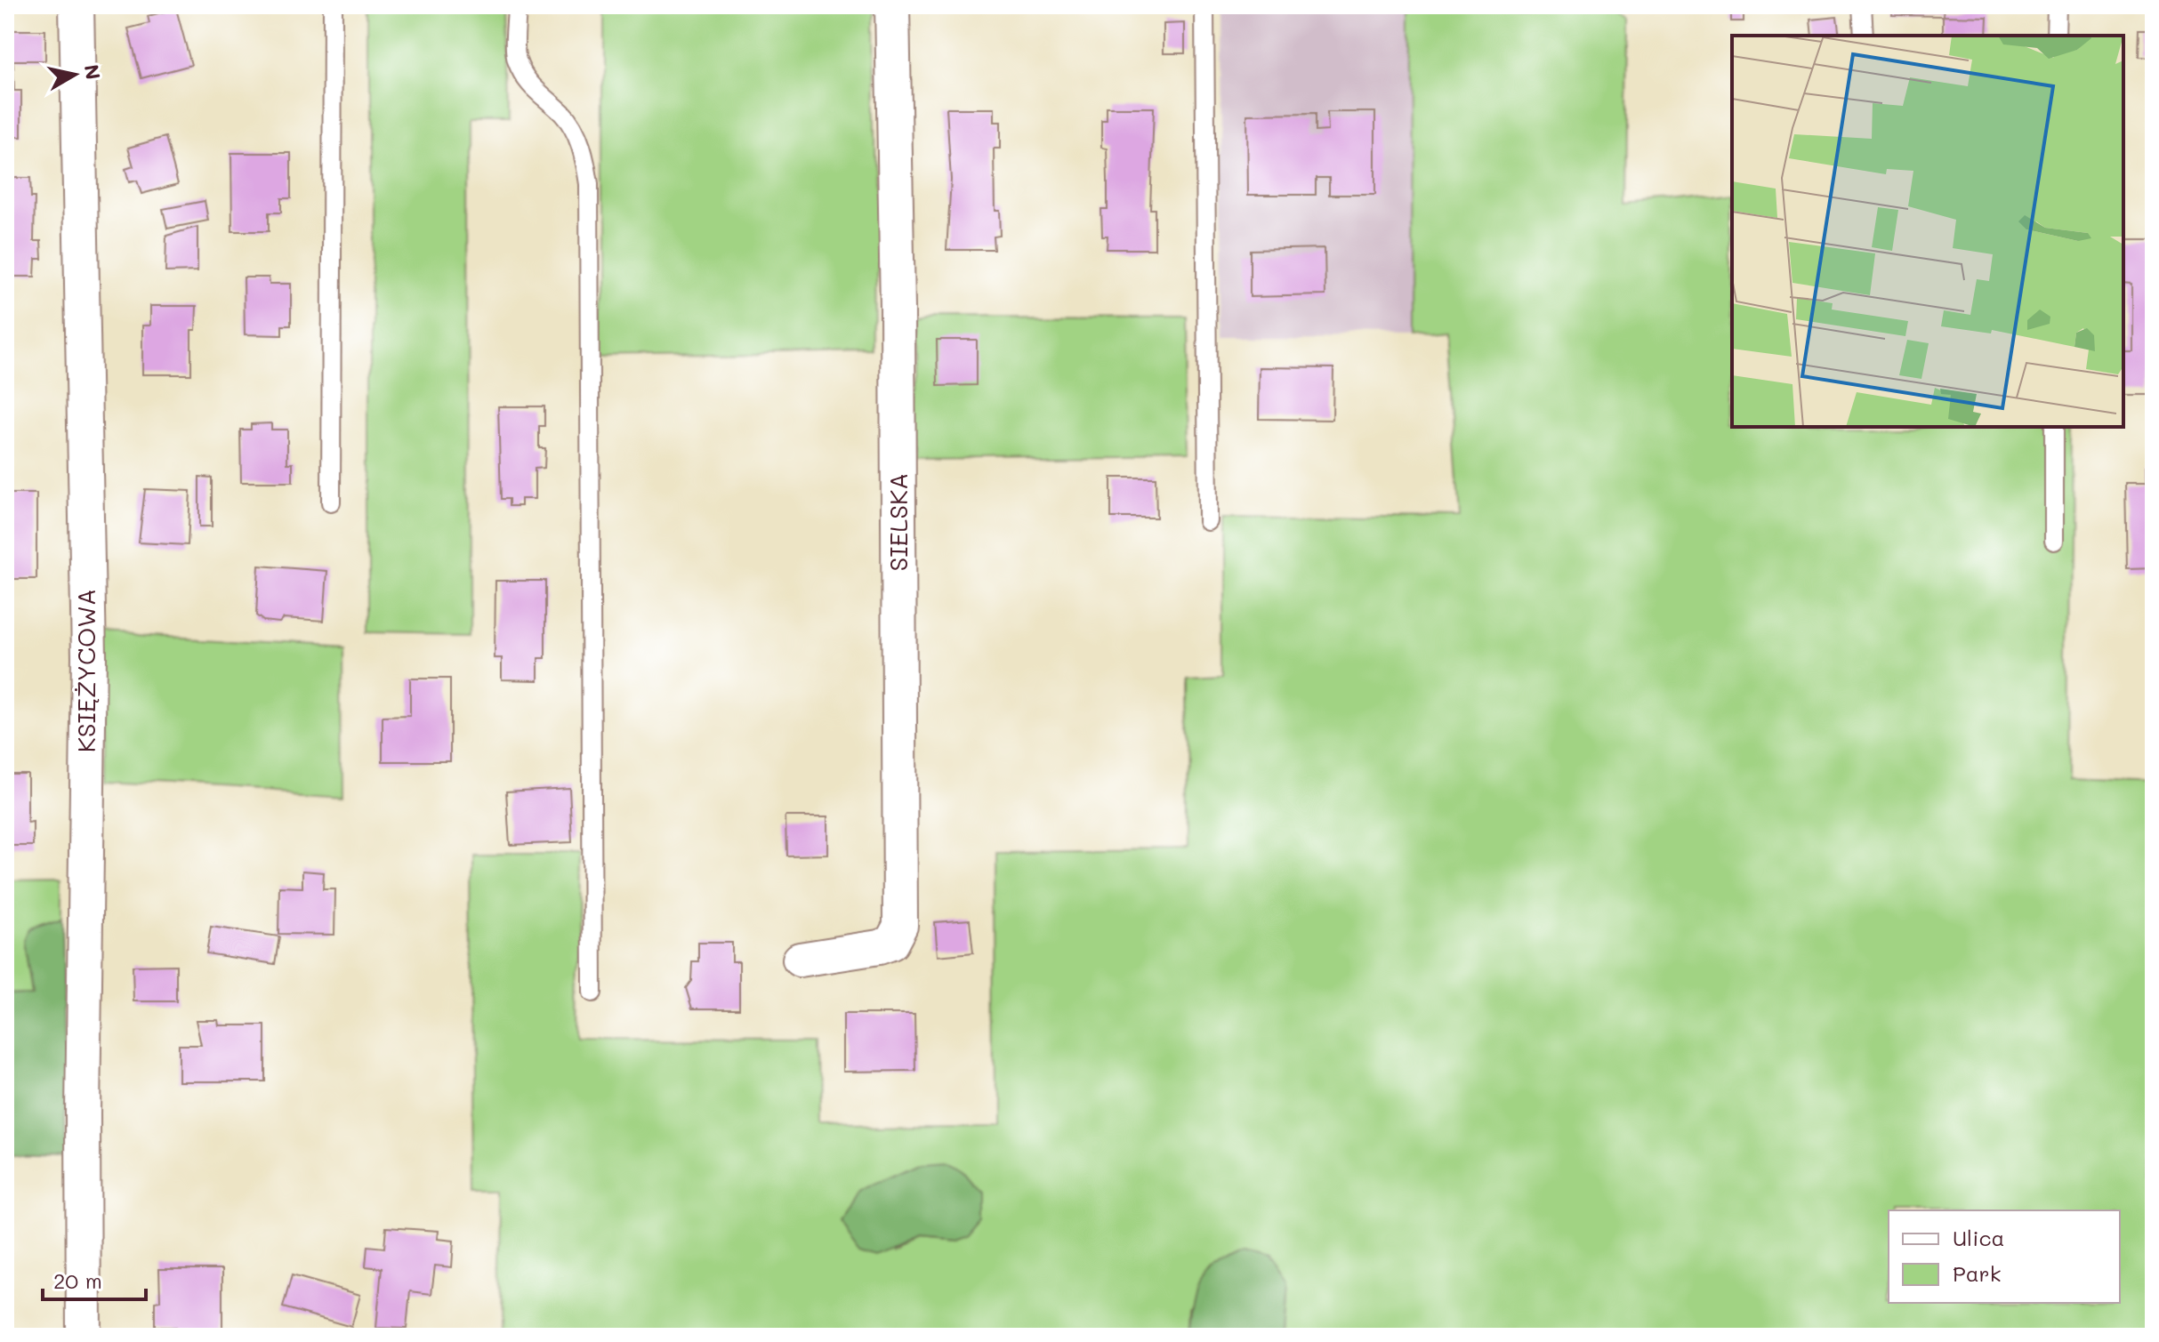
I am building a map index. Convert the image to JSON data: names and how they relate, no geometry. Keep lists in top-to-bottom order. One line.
{"streets":{"street":["SIELSKA","KSIĘŻYCOWA"]},"legend":["Ulica","Park"],"scale_bar":"20 m","north":"right"}
